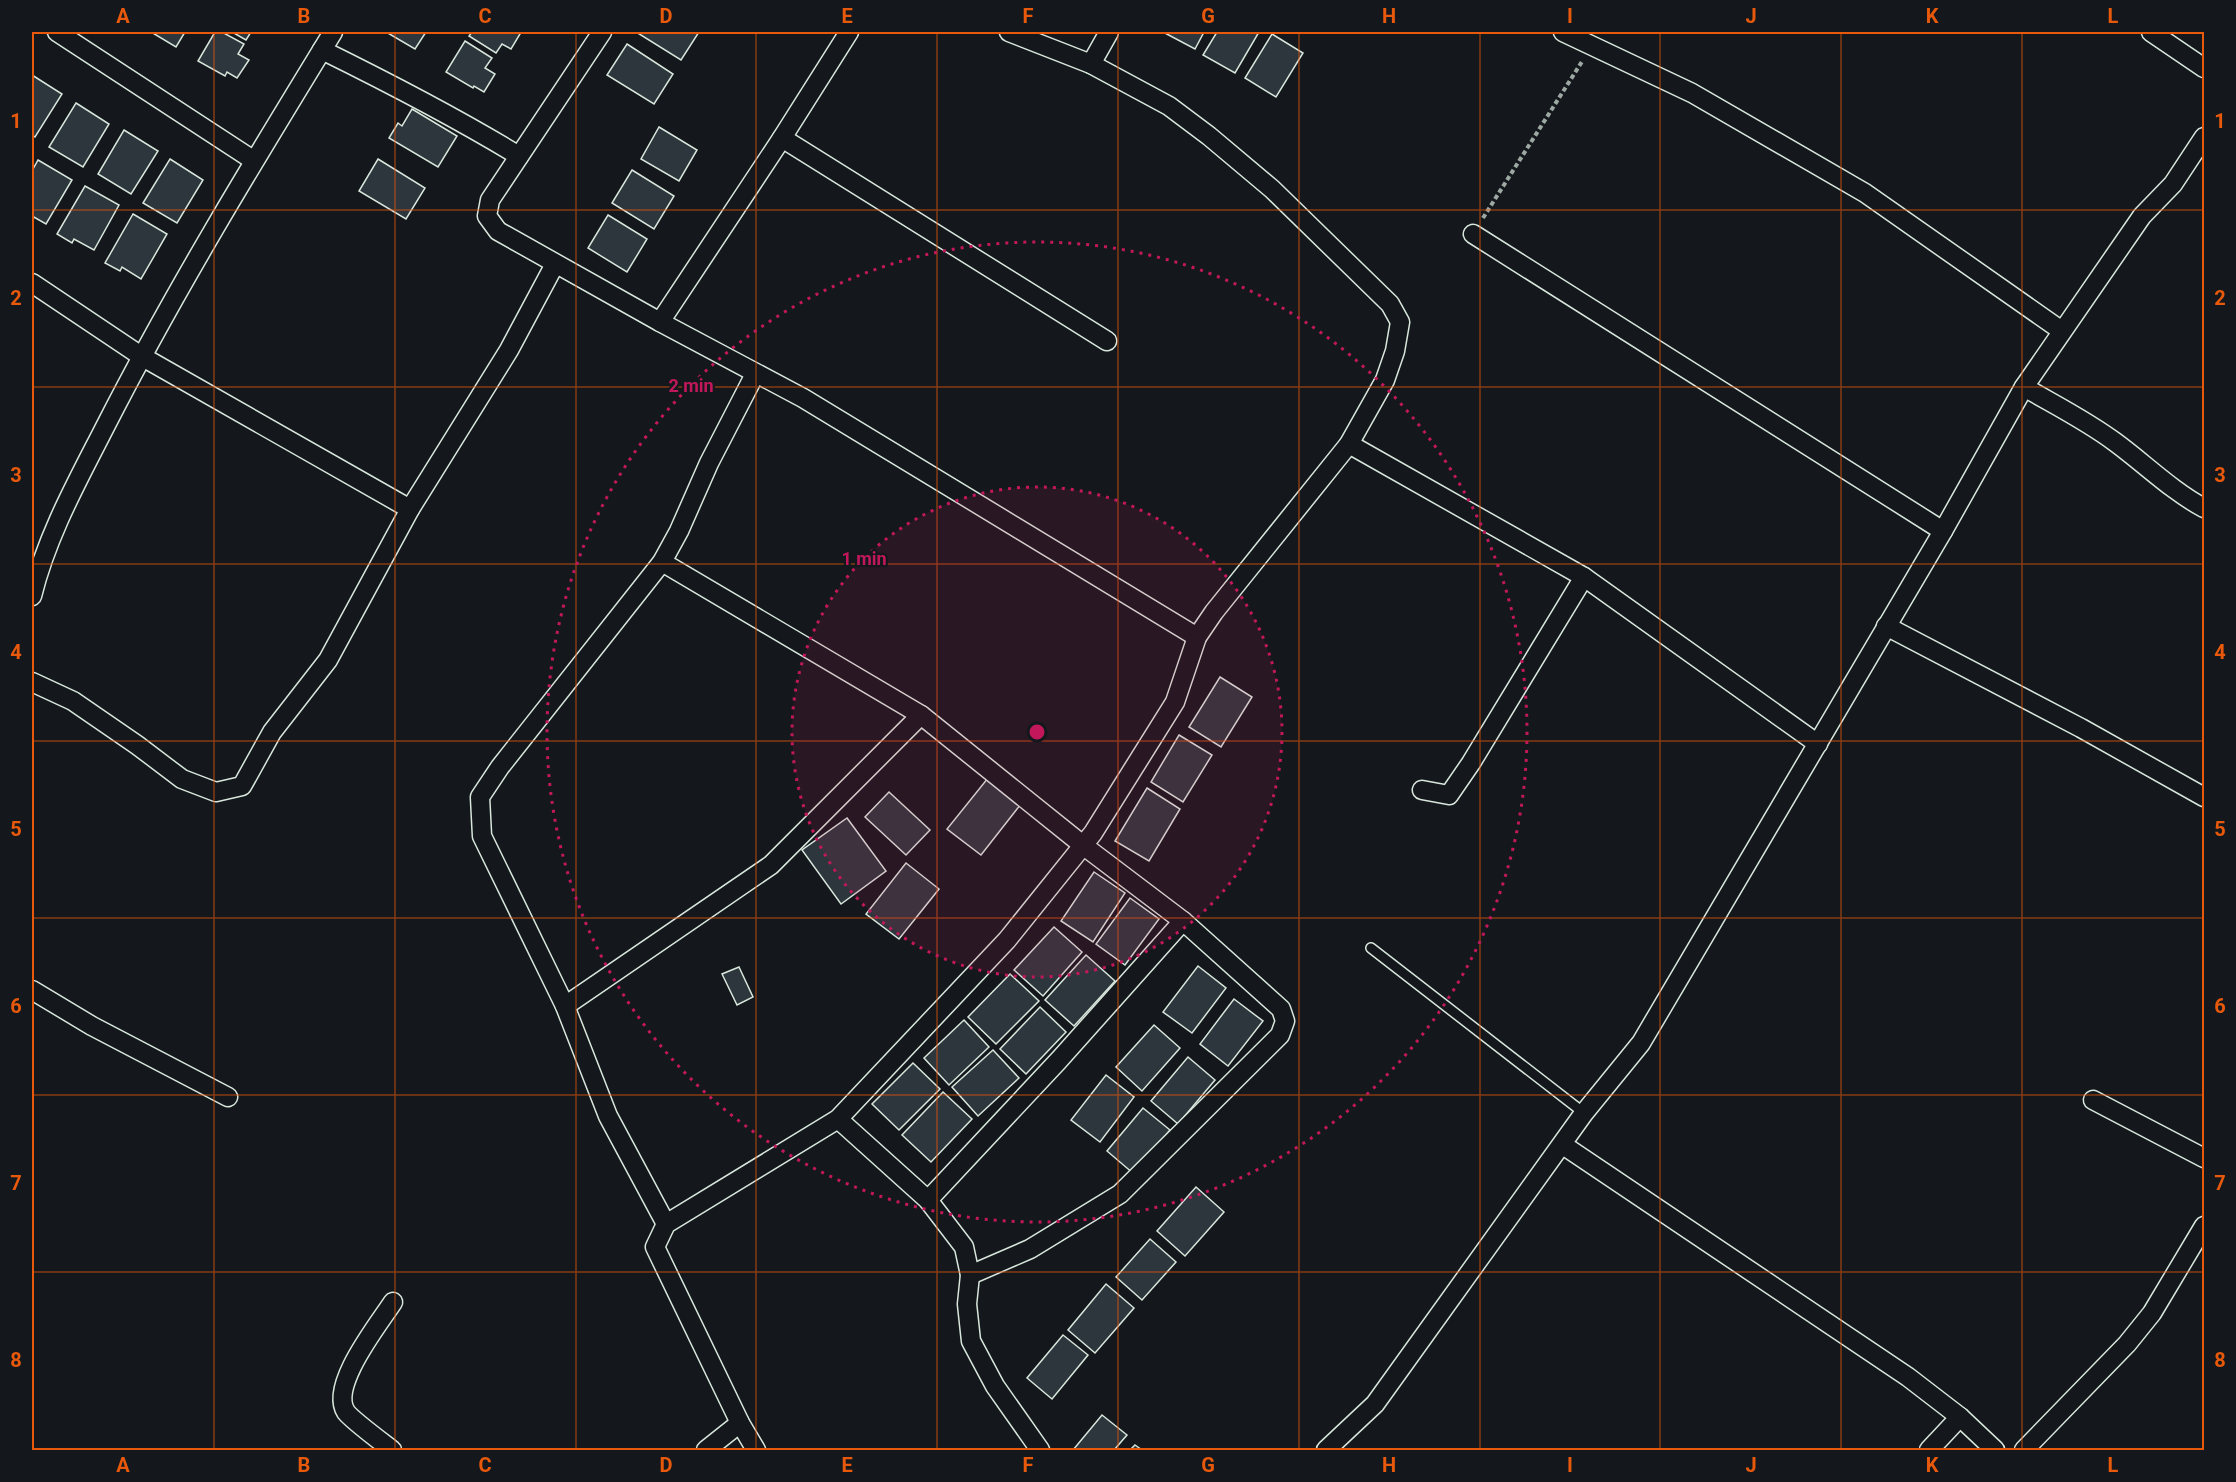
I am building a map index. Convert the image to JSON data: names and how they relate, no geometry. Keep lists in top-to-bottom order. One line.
{"grid":{"columns":["A","B","C","D","E","F","G","H","I","J","K","L"],"rows":["1","2","3","4","5","6","7","8"]},"rings":["2 min","1 min"]}
